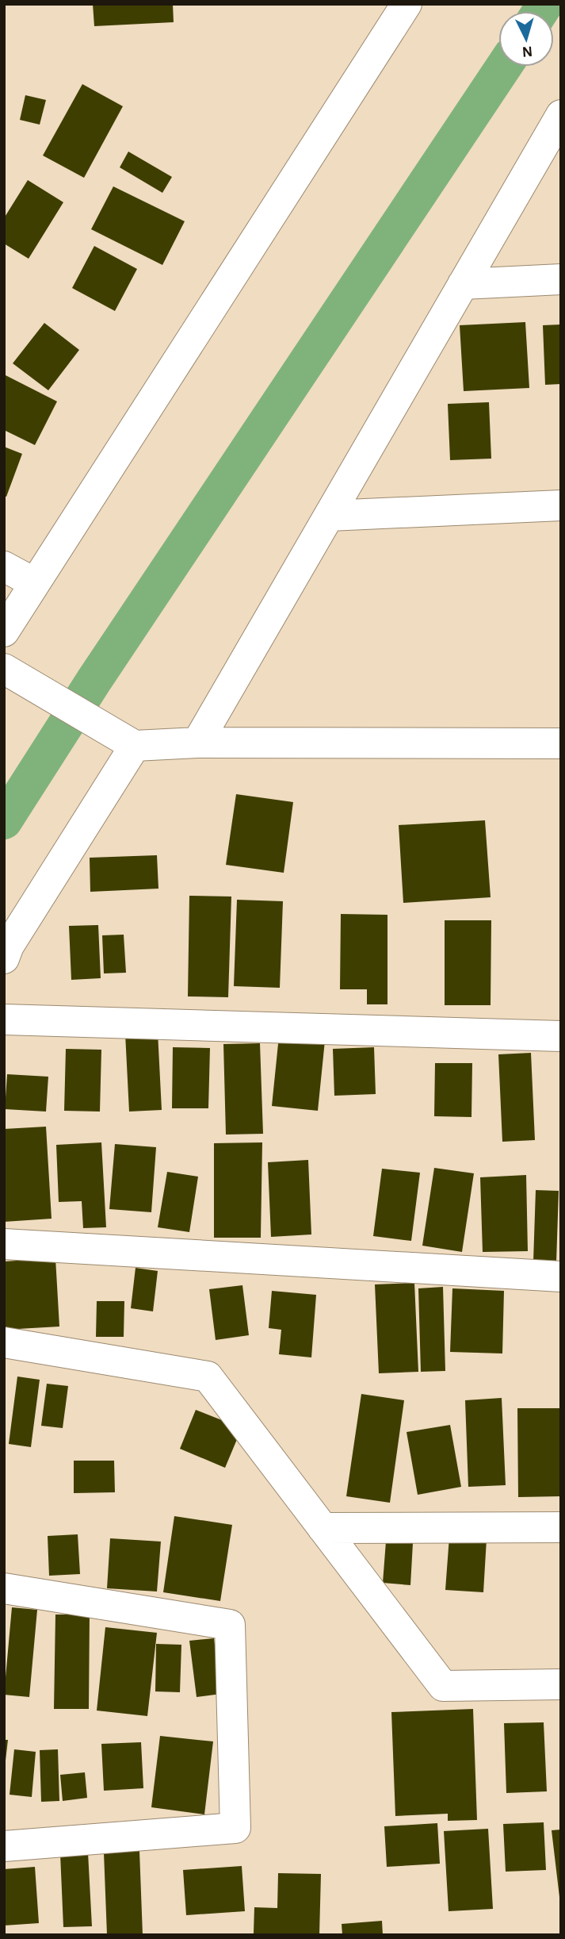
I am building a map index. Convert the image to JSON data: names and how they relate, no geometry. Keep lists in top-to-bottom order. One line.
{"north":"bottom"}
